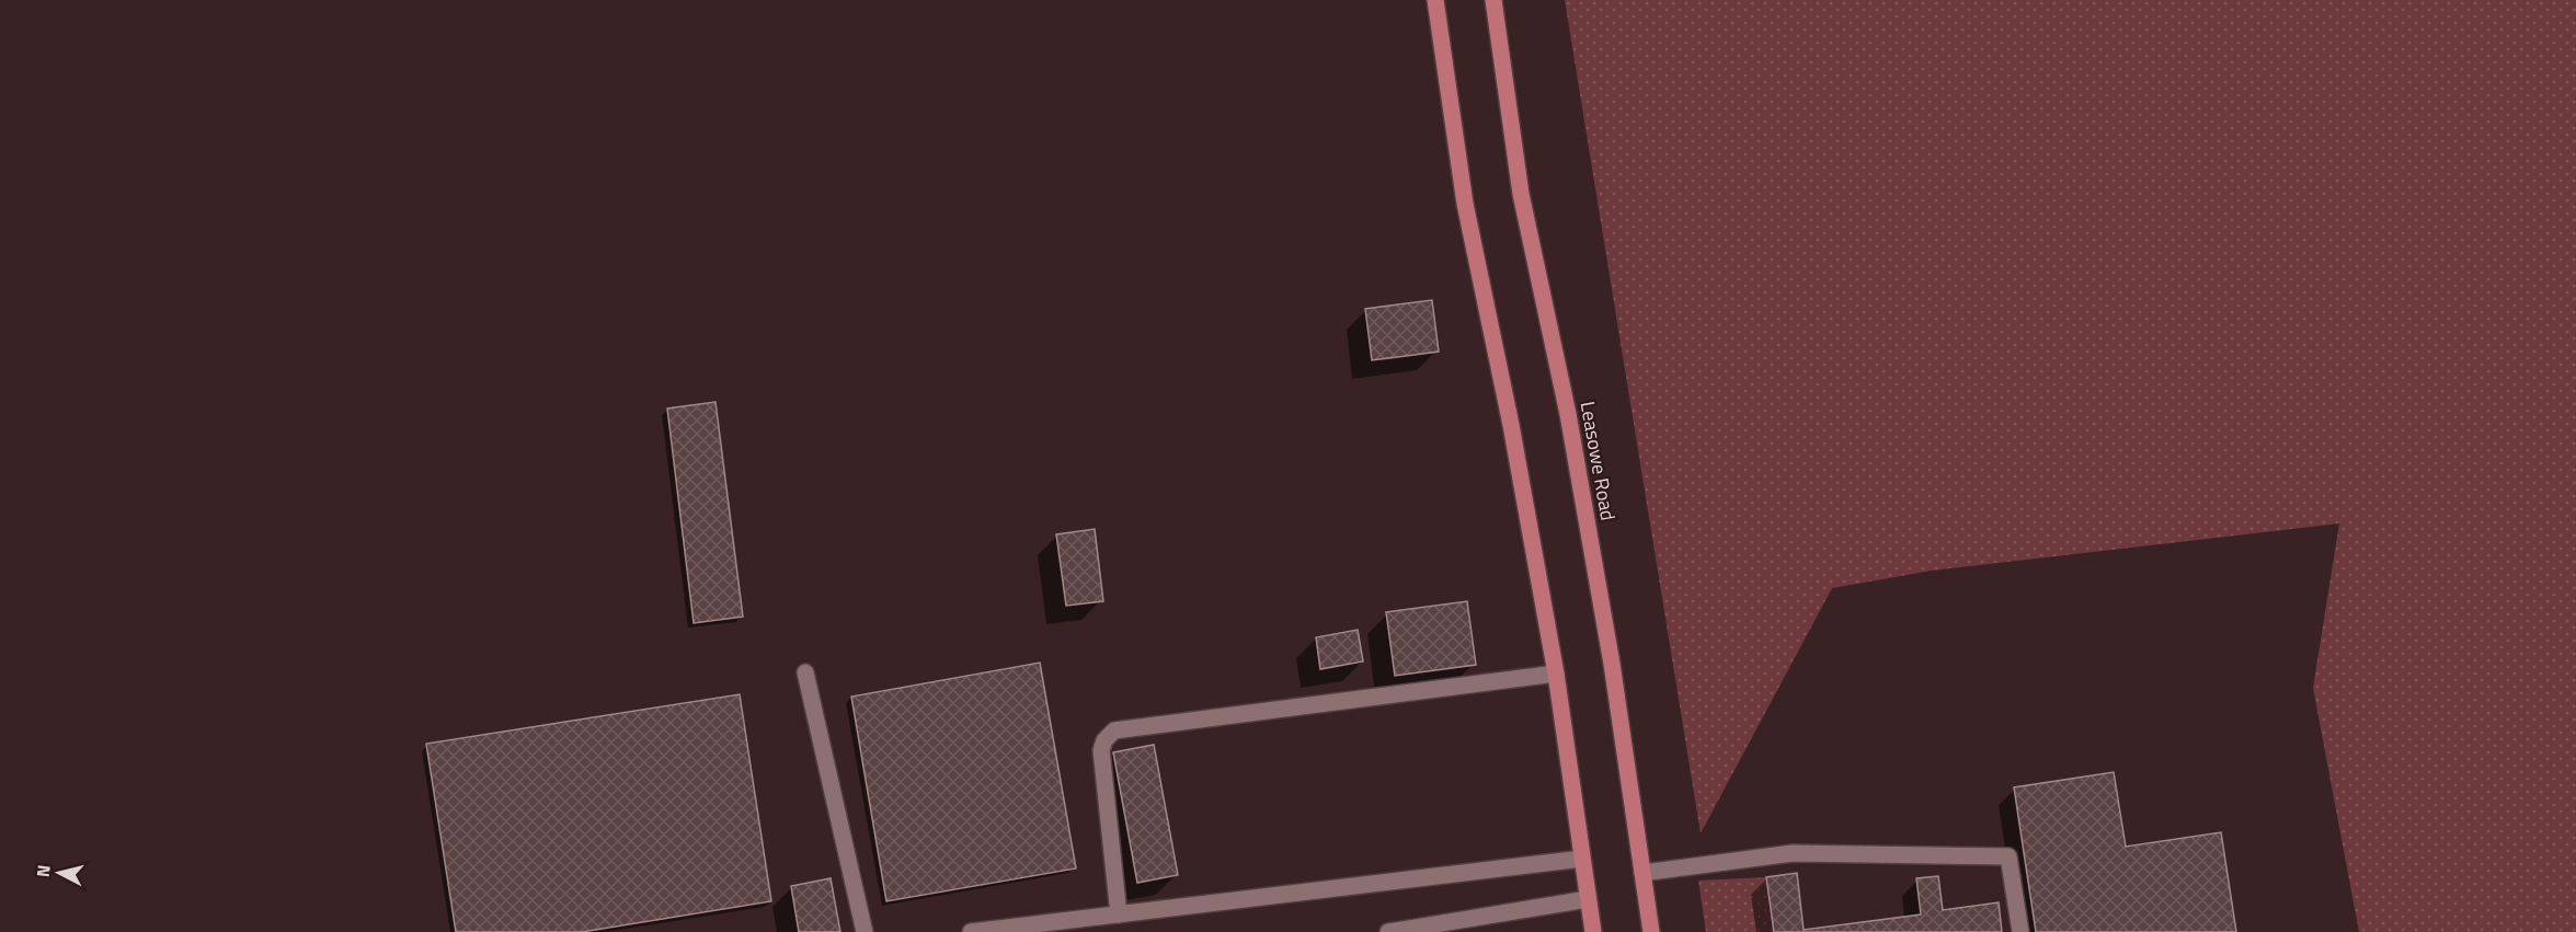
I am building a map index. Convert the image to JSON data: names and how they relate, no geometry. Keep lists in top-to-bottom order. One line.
{"streets":{"main road":["Leasowe Road"]},"north":"left"}
